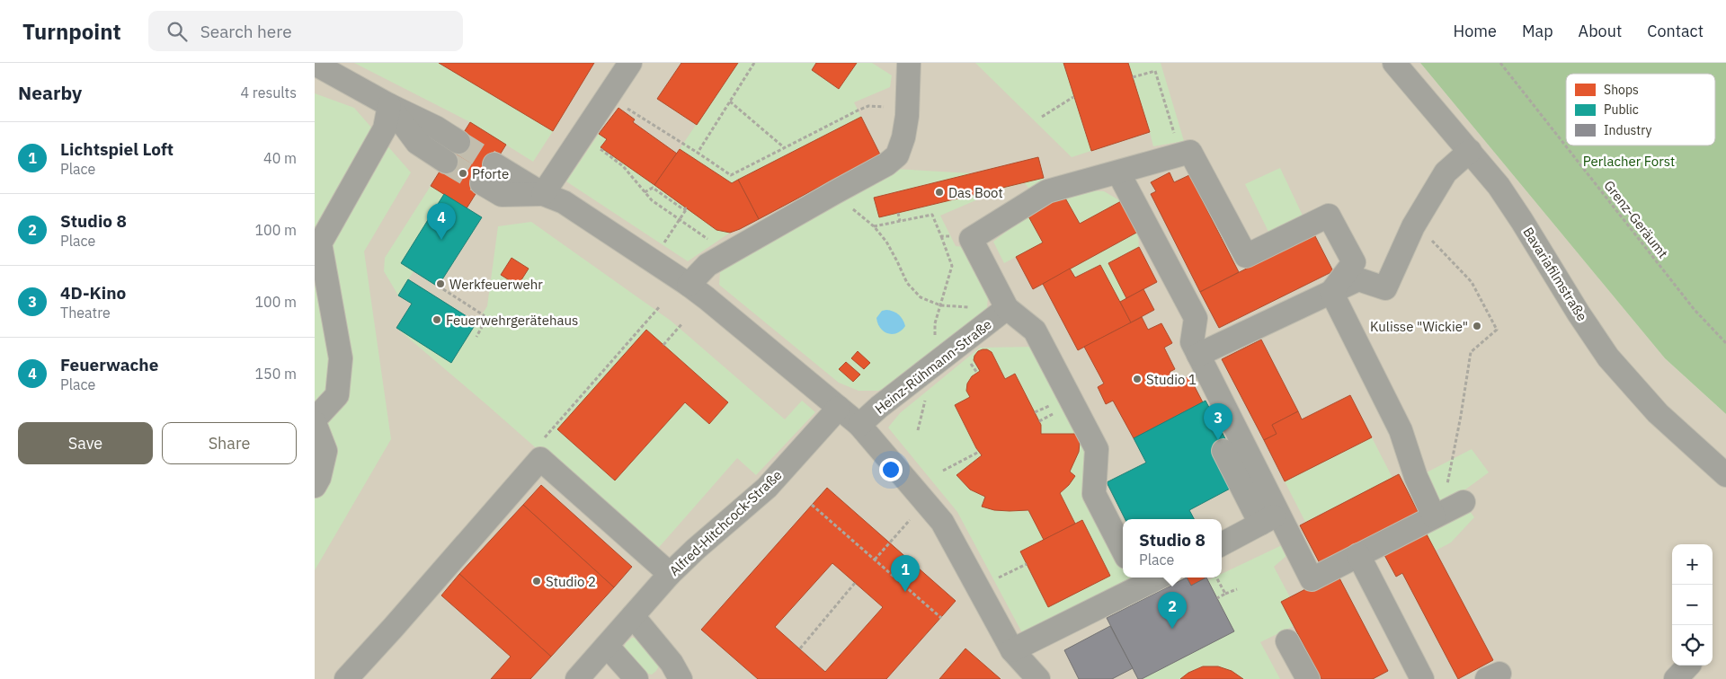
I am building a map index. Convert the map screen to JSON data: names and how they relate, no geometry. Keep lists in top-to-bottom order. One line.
{"streets":{"street":["Bavariafilmstraße","Heinz-Rühmann-Straße","Alfred-Hitchcock-Straße"],"path":["Grenz-Geräumt"]},"parks":["Perlacher Forst"],"places":["Pforte","Das Boot","Werkfeuerwehr","Feuerwehrgerätehaus","Kulisse \"Wickie\"","Studio 1","Studio 2"],"legend":["Shops","Public","Industry"],"page":{"header":"Turnpoint","search":"Search here","nav":["Home","Map","About","Contact"],"heading":["Nearby","4 results"],"list":[{"mark":"1","name":"Lichtspiel Loft","note":"Place","value":"40 m"},{"mark":"2","name":"Studio 8","note":"Place","value":"100 m"},{"mark":"3","name":"4D-Kino","note":"Theatre","value":"100 m"},{"mark":"4","name":"Feuerwache","note":"Place","value":"150 m"}],"pins":["4","3","1","2"],"buttons":["Save","Share"],"popup":["Studio 8","Place"],"map_buttons":["+","−"]}}
